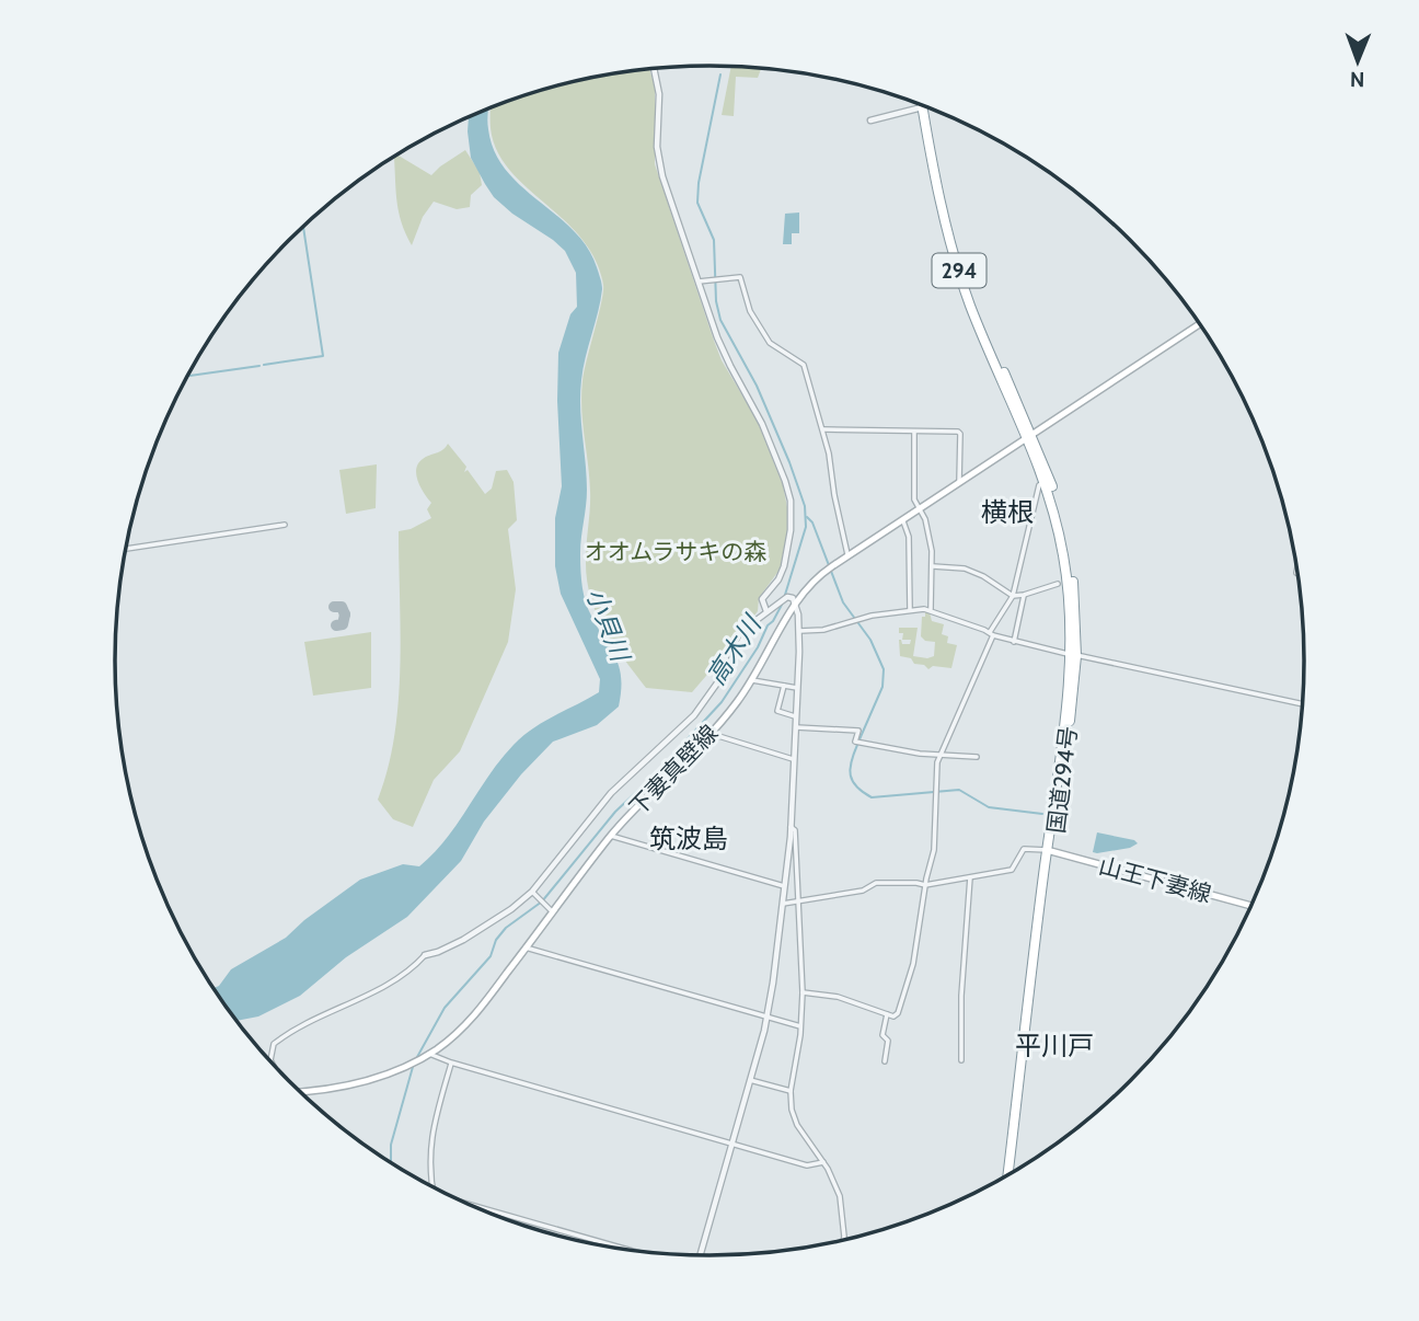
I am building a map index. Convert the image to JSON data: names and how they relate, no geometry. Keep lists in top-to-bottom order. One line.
{"streets":{"highway":["294","国道294号"],"main road":["下妻真壁線","山王下妻線"]},"crossings":[["294","下妻真壁線"],["294","国道294号"],["下妻真壁線","国道294号"],["国道294号","山王下妻線"]],"districts":["横根","筑波島","平川戸"],"water":["小貝川","高木川"],"parks":["オオムラサキの森"],"north":"bottom"}
